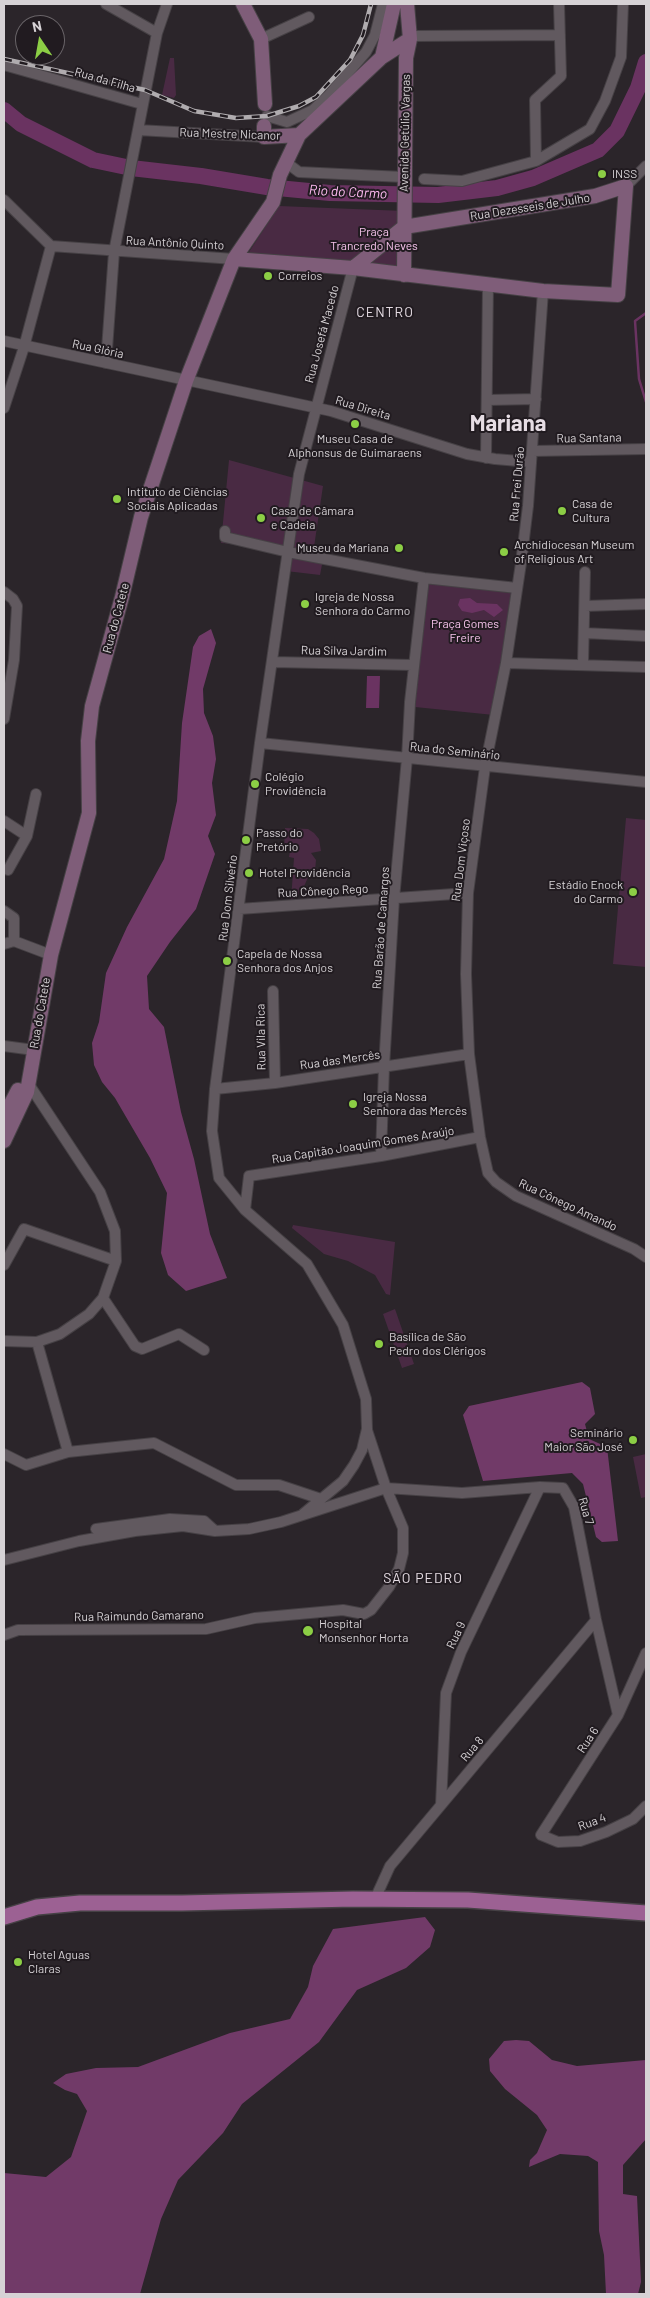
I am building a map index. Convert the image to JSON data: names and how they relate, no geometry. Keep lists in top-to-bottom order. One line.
{"streets":{"street":["Rua da Filha","Avenida Getúlio Vargas","Rua Mestre Nicanor","Rua Dezesseis de Julho","Rua Antônio Quinto","Rua Josefá Macedo","Rua Glória","Rua Direita","Rua Santana","Rua Frei Durão","Rua do Catete","Rua Silva Jardim","Rua do Seminário","Rua Dom Viçoso","Rua Cônego Rego","Rua Dom Silvério","Rua Barão de Camargos","Rua Vila Rica","Rua das Mercês","Rua Capitão Joaquim Gomes Araújo","Rua Cônego Amando","Rua 7","Rua Raimundo Gamarano","Rua 9","Rua 6","Rua 8","Rua 4"]},"crossings":[["Avenida Getúlio Vargas","Rua Mestre Nicanor"],["Avenida Getúlio Vargas","Rua Dezesseis de Julho"],["Rua Mestre Nicanor","Rua do Catete"],["Rua Antônio Quinto","Rua do Catete"],["Rua Josefá Macedo","Rua Direita"],["Rua Josefá Macedo","Rua Dom Silvério"],["Rua Glória","Rua Direita"],["Rua Glória","Rua do Catete"],["Rua Direita","Rua Santana"],["Rua Direita","Rua Frei Durão"],["Rua Direita","Rua do Catete"],["Rua Santana","Rua Frei Durão"],["Rua Frei Durão","Rua Dom Viçoso"],["Rua Silva Jardim","Rua Dom Silvério"],["Rua Silva Jardim","Rua Barão de Camargos"],["Rua do Seminário","Rua Dom Viçoso"],["Rua do Seminário","Rua Dom Silvério"],["Rua do Seminário","Rua Barão de Camargos"],["Rua Dom Viçoso","Rua Cônego Rego"],["Rua Dom Viçoso","Rua das Mercês"],["Rua Dom Viçoso","Rua Capitão Joaquim Gomes Araújo"],["Rua Dom Viçoso","Rua Cônego Amando"],["Rua Cônego Rego","Rua Dom Silvério"],["Rua Cônego Rego","Rua Barão de Camargos"],["Rua Dom Silvério","Rua das Mercês"],["Rua Dom Silvério","Rua Capitão Joaquim Gomes Araújo"],["Rua Barão de Camargos","Rua das Mercês"],["Rua Barão de Camargos","Rua Capitão Joaquim Gomes Araújo"],["Rua Vila Rica","Rua das Mercês"],["Rua Capitão Joaquim Gomes Araújo","Rua Cônego Amando"],["Rua 7","Rua Raimundo Gamarano"],["Rua 7","Rua 9"],["Rua 7","Rua 6"],["Rua 7","Rua 8"],["Rua 9","Rua 8"],["Rua 6","Rua 4"]],"districts":["CENTRO","Mariana","SÃO PEDRO"],"water":["Rio do Carmo"],"parks":["Praça Trancredo Neves","Praça Gomes Freire"],"places":["INSS","Correios","Museu Casa de Alphonsus de Guimaraens","Intituto de Ciências Sociais Aplicadas","Casa de Cultura","Casa de Câmara e Cadeia","Museu da Mariana","Archidiocesan Museum of Religious Art","Igreja de Nossa Senhora do Carmo","Colégio Providência","Passo do Pretório","Hotel Providência","Estádio Enock do Carmo","Capela de Nossa Senhora dos Anjos","Igreja Nossa Senhora das Mercês","Basílica de São Pedro dos Clérigos","Seminário Maior São José","Hospital Monsenhor Horta","Hotel Aguas Claras"],"north":"top"}
